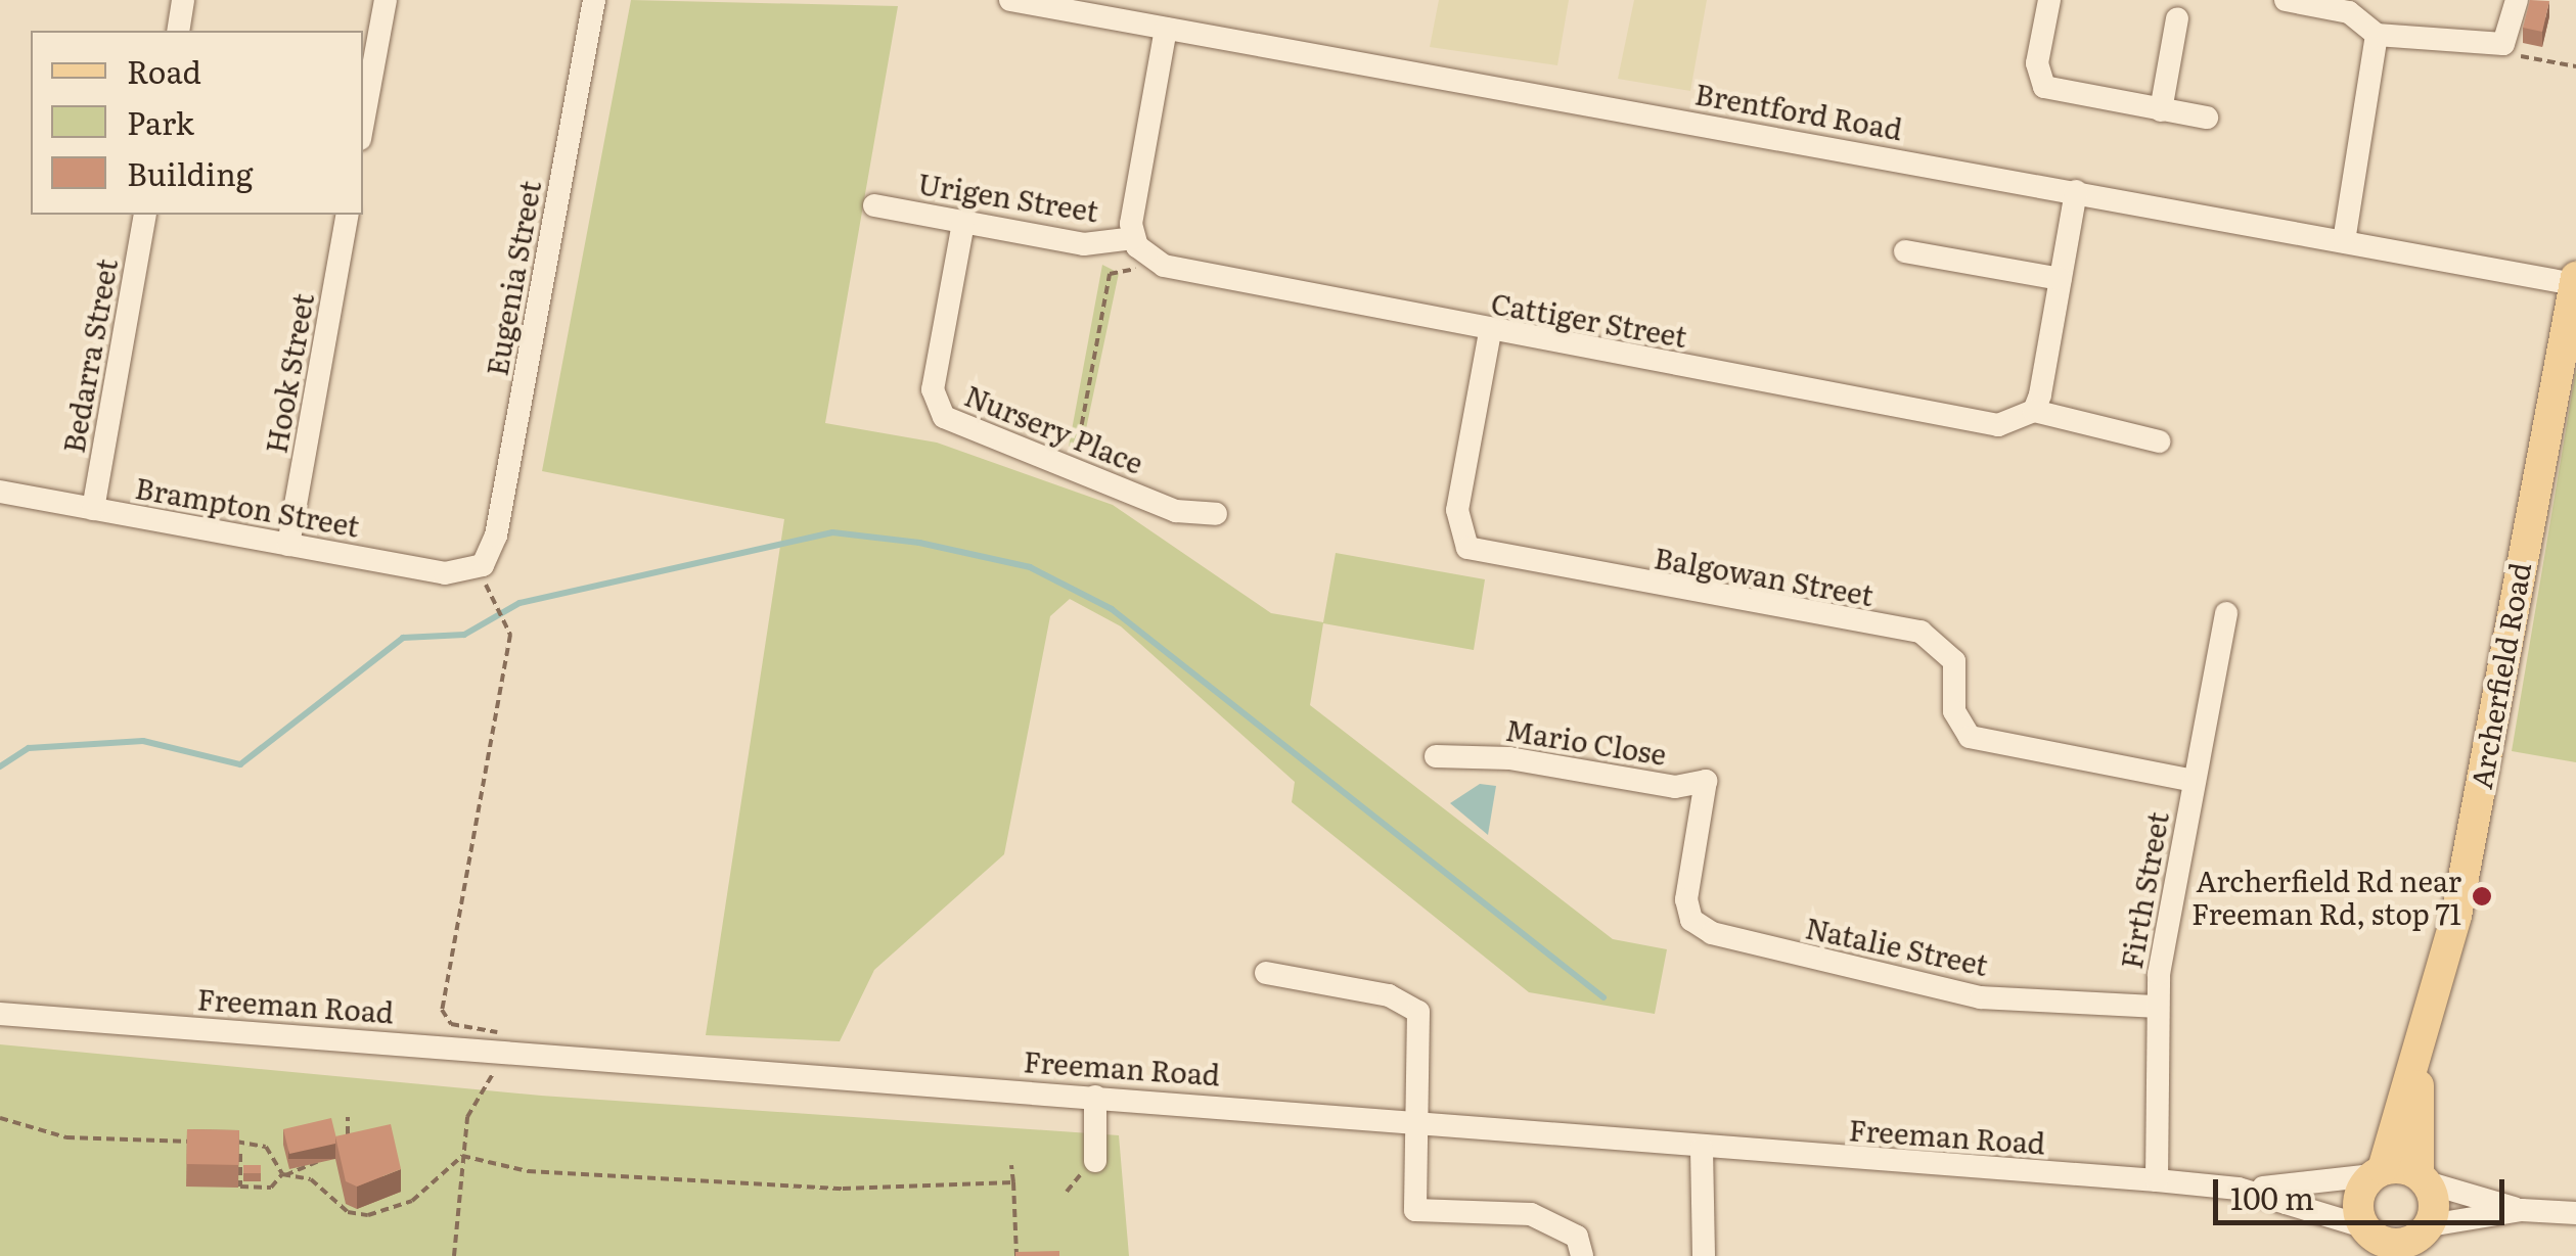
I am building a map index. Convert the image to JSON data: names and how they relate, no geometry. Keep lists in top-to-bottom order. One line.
{"streets":{"main road":["Archerfield Road"],"street":["Brentford Road","Urigen Street","Eugenia Street","Cattiger Street","Bedarra Street","Hook Street","Nursery Place","Brampton Street","Balgowan Street","Mario Close","Firth Street","Natalie Street","Freeman Road"]},"crossings":[["Brentford Road","Archerfield Road"],["Urigen Street","Cattiger Street"],["Urigen Street","Nursery Place"],["Eugenia Street","Brampton Street"],["Cattiger Street","Balgowan Street"],["Bedarra Street","Brampton Street"],["Hook Street","Brampton Street"],["Balgowan Street","Firth Street"],["Archerfield Road","Freeman Road"],["Mario Close","Natalie Street"],["Firth Street","Natalie Street"],["Firth Street","Freeman Road"]],"places":["Archerfield Rd near Freeman Rd, stop 71"],"legend":["Road","Park","Building"],"scale_bar":"100 m"}
